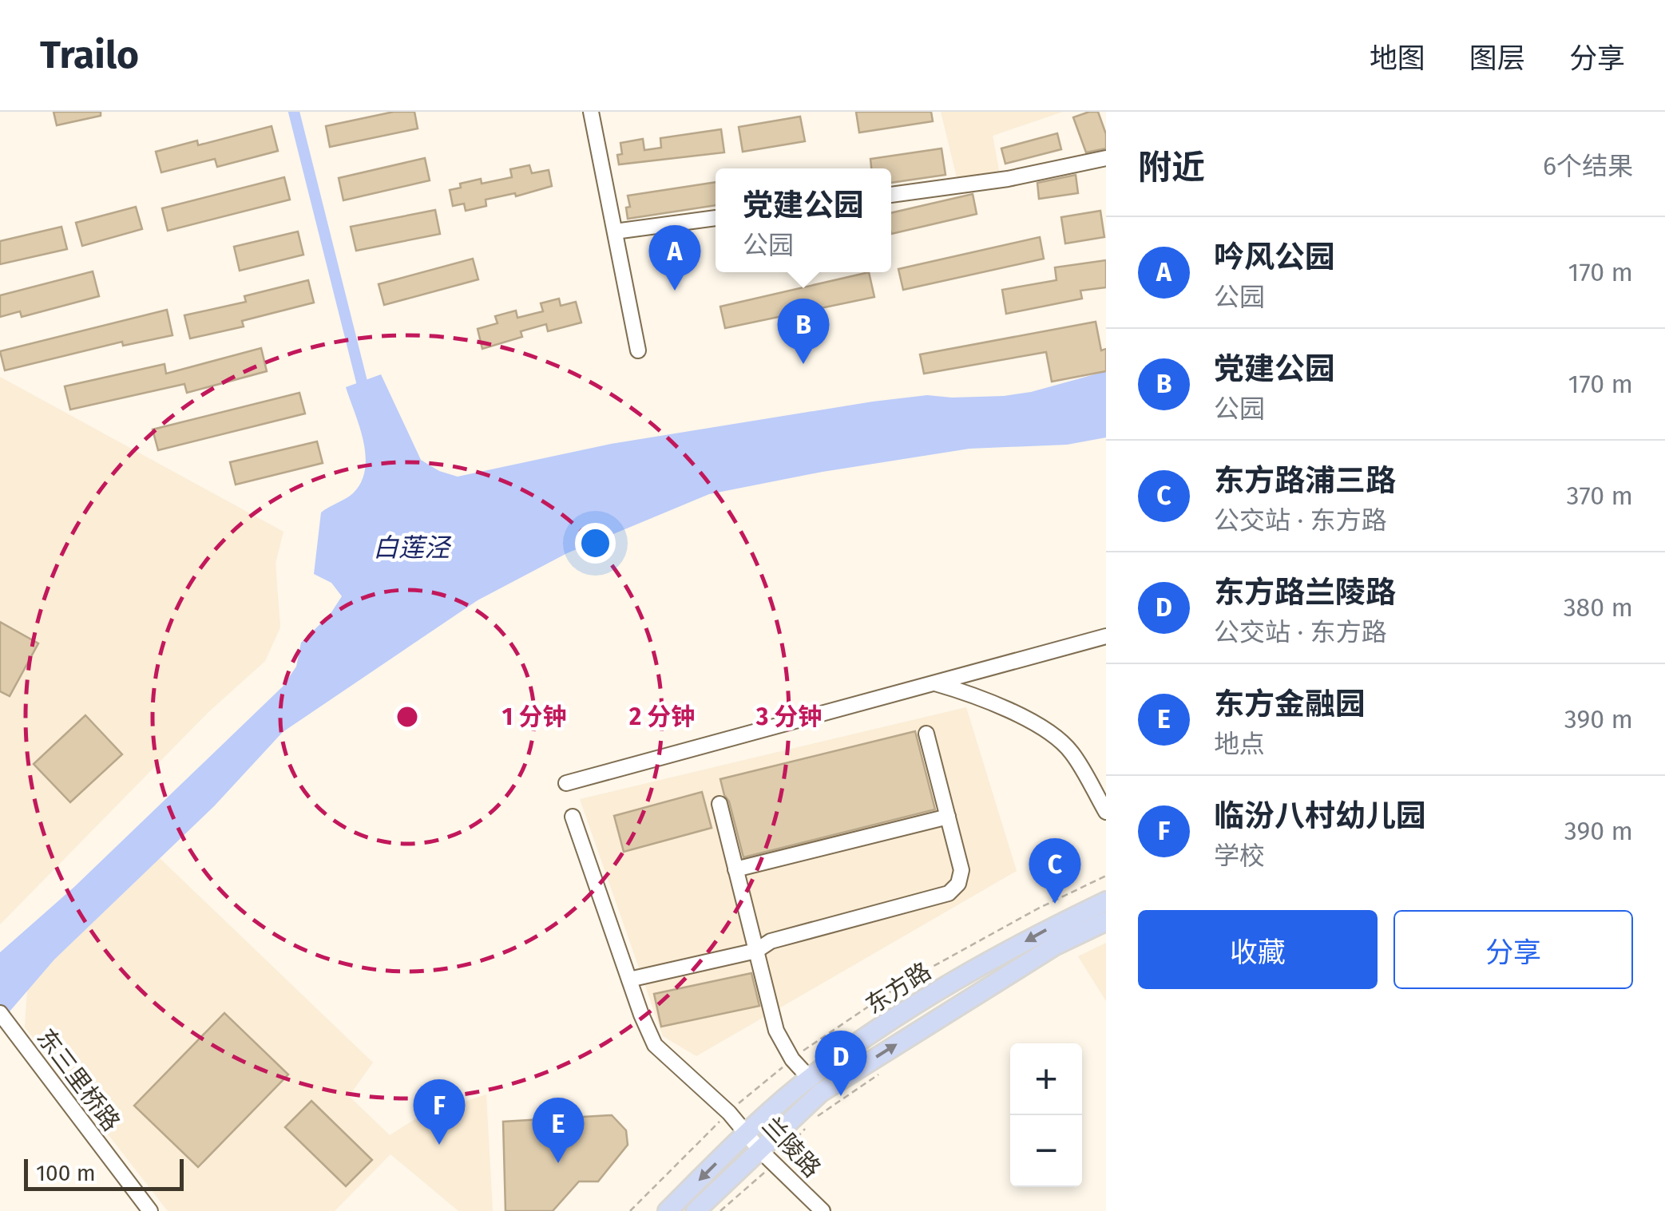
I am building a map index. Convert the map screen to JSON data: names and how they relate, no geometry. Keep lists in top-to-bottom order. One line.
{"streets":{"main road":["东方路"],"street":["东三里桥路","兰陵路"]},"crossings":[["东方路","兰陵路"]],"water":["白莲泾"],"scale_bar":"100 m","page":{"header":"Trailo","nav":["地图","图层","分享"],"heading":["附近","6个结果"],"popup":["党建公园","公园"],"list":[{"mark":"A","name":"吟风公园","note":"公园","value":"170 m"},{"mark":"B","name":"党建公园","note":"公园","value":"170 m"},{"mark":"C","name":"东方路浦三路","note":"公交站 · 东方路","value":"370 m"},{"mark":"D","name":"东方路兰陵路","note":"公交站 · 东方路","value":"380 m"},{"mark":"E","name":"东方金融园","note":"地点","value":"390 m"},{"mark":"F","name":"临汾八村幼儿园","note":"学校","value":"390 m"}],"pins":["A","B","C","D","F","E"],"buttons":["收藏","分享"],"map_buttons":["+","−"],"scale":"100 m"},"rings":["1 分钟","2 分钟","3 分钟"]}
